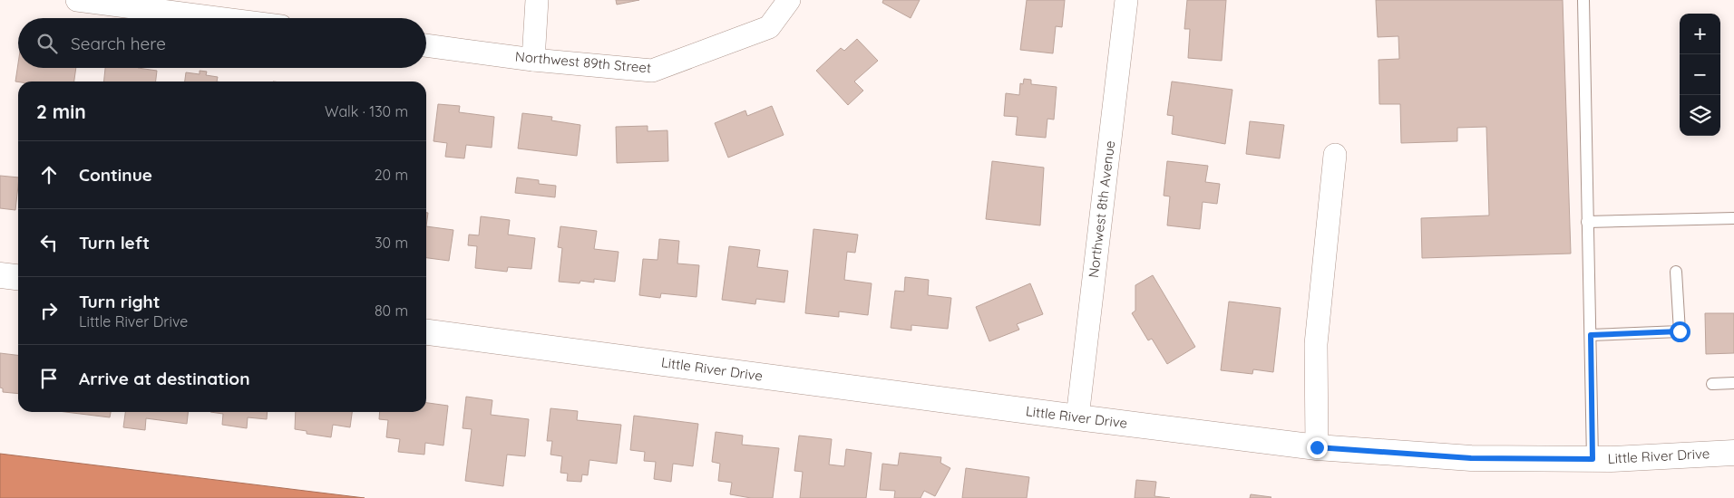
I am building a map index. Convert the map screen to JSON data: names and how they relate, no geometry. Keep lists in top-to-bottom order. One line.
{"streets":{"street":["Northwest 89th Street","Northwest 8th Avenue","Little River Drive"]},"crossings":[["Northwest 8th Avenue","Little River Drive"]],"page":{"map_buttons":["+","−"],"search":"Search here","heading":["2 min","Walk · 130 m"],"list":[["Continue","20 m"],["Turn left","30 m"],["Turn right","Little River Drive","80 m"],"Arrive at destination"]}}
